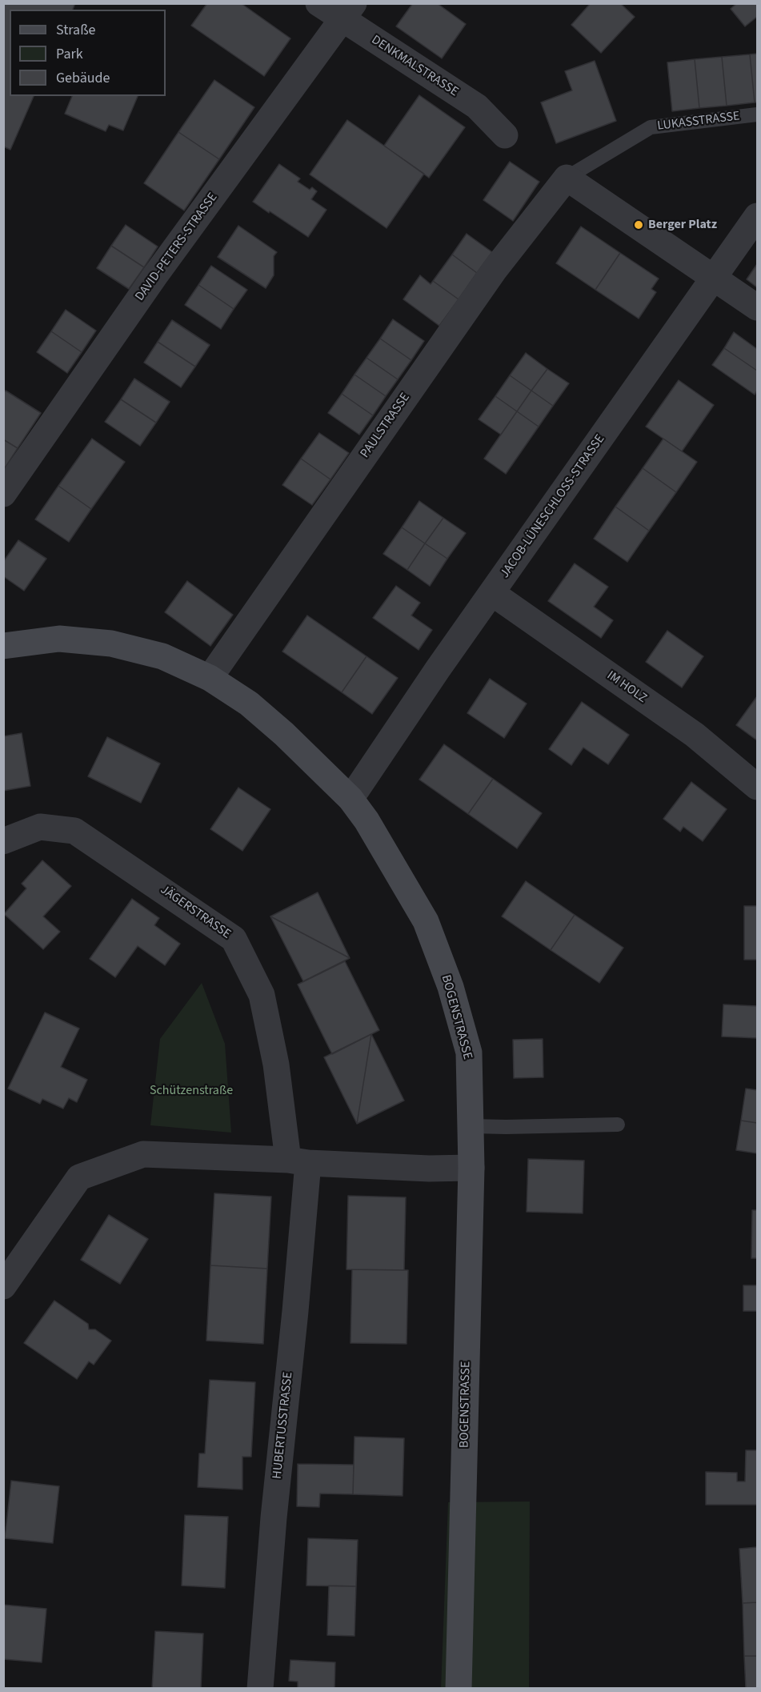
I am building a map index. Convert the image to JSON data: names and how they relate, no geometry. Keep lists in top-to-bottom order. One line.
{"streets":{"main road":["BOGENSTRASSE"],"street":["DENKMALSTRASSE","DAVID-PETERS-STRASSE","PAULSTRASSE","JACOB-LÜNESCHLOSS-STRASSE","IM HOLZ","JÄGERSTRASSE","HUBERTUSSTRASSE"],"lane":["LUKASSTRASSE"]},"crossings":[["DENKMALSTRASSE","DAVID-PETERS-STRASSE"],["LUKASSTRASSE","PAULSTRASSE"],["PAULSTRASSE","BOGENSTRASSE"],["JACOB-LÜNESCHLOSS-STRASSE","IM HOLZ"],["JACOB-LÜNESCHLOSS-STRASSE","BOGENSTRASSE"],["JÄGERSTRASSE","HUBERTUSSTRASSE"]],"parks":["Schützenstraße"],"places":["Berger Platz"],"legend":["Straße","Park","Gebäude"]}
